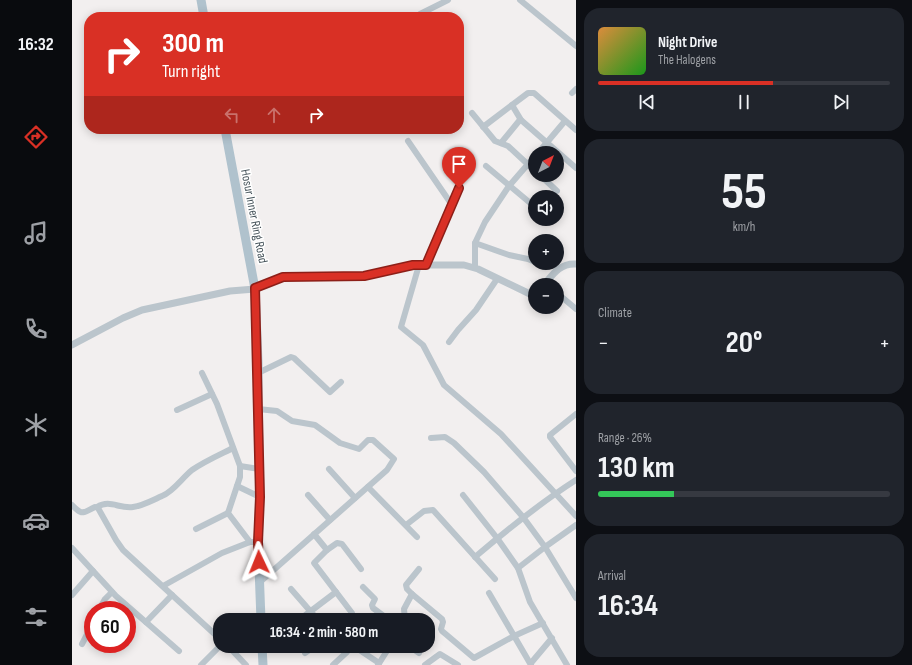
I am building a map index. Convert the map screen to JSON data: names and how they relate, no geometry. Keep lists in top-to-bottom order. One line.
{"streets":{"main road":["Hosur Inner Ring Road"]},"north":"top right","page":{"tabs":"16:32","turn":["300 m","Turn right"],"song":["Night Drive","The Halogens"],"tile":[["55","km/h"],"Climate",["Range · 26%","130 km"],["Arrival","16:34"]],"map_buttons":["+","−"],"heat":["−","20°","+"],"limit":"60","trip":"16:34 · 2 min · 580 m"}}
